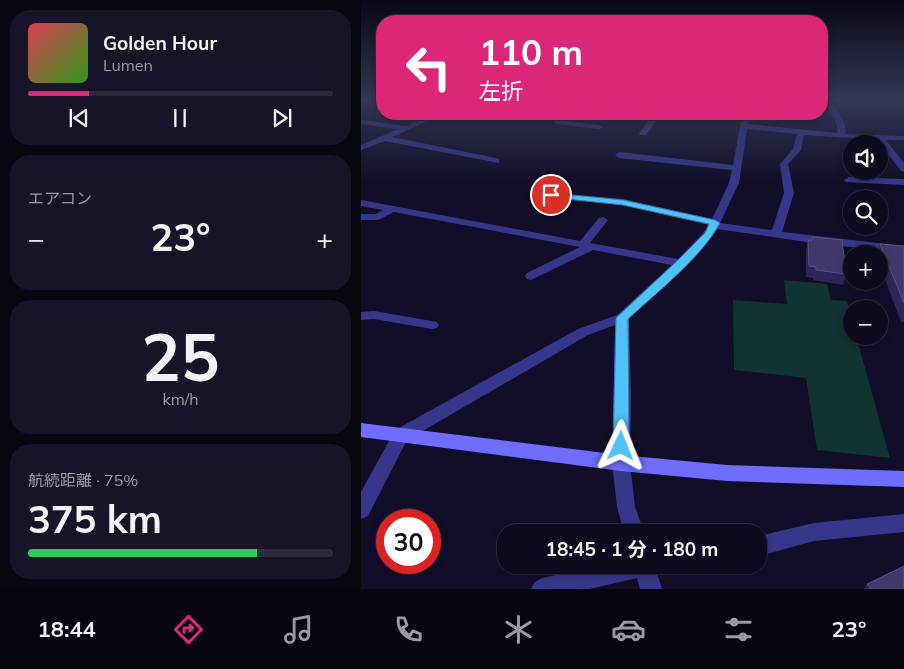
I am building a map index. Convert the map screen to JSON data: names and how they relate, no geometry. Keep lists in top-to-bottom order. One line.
{"page":{"turn":["110 m","左折"],"song":["Golden Hour","Lumen"],"map_buttons":["+","−"],"tile":["エアコン",["25","km/h"],["航続距離 · 75%","375 km"]],"heat":["−","23°","+"],"limit":"30","trip":"18:45 · 1 分 · 180 m","tabs":["18:44","23°"]}}
